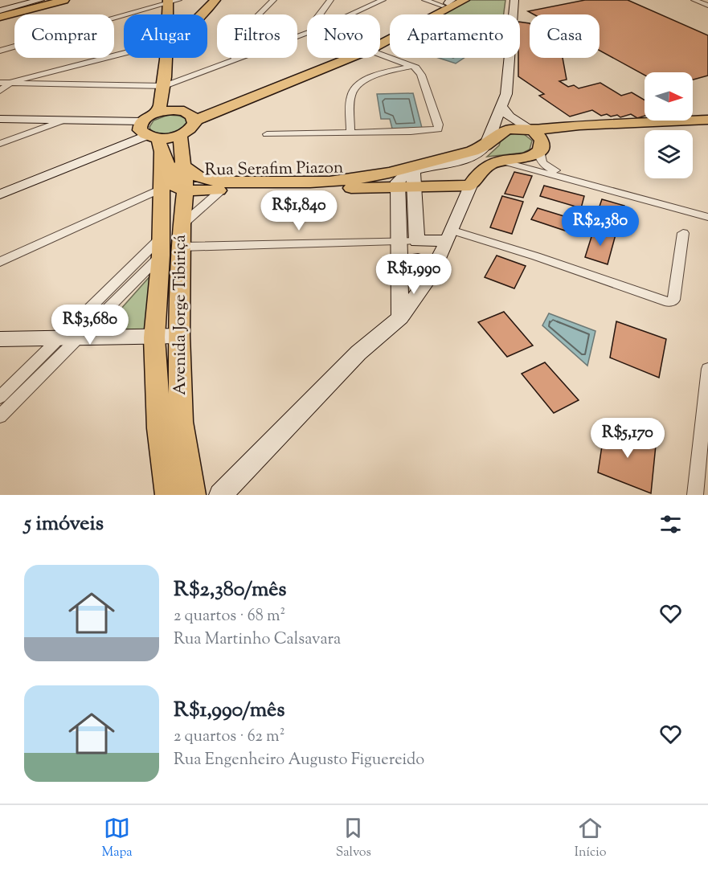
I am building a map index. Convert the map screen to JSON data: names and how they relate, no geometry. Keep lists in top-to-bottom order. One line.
{"streets":{"main road":["Rua Serafim Piazon","Avenida Jorge Tibiriçá"]},"crossings":[["Rua Serafim Piazon","Avenida Jorge Tibiriçá"]],"north":"right","page":{"chip":["Comprar","Alugar","Filtros","Novo","Apartamento","Casa"],"price":["R$1,840","R$2,380","R$1,990","R$3,680","R$5,170"],"heading":"5 imóveis","list":[{"name":"R$2,380/mês","note":"2 quartos · 68 m² · Rua Martinho Calsavara"},{"name":"R$1,990/mês","note":"2 quartos · 62 m² · Rua Engenheiro Augusto Figuereido"}],"tabs":["Mapa","Salvos","Início"]}}
